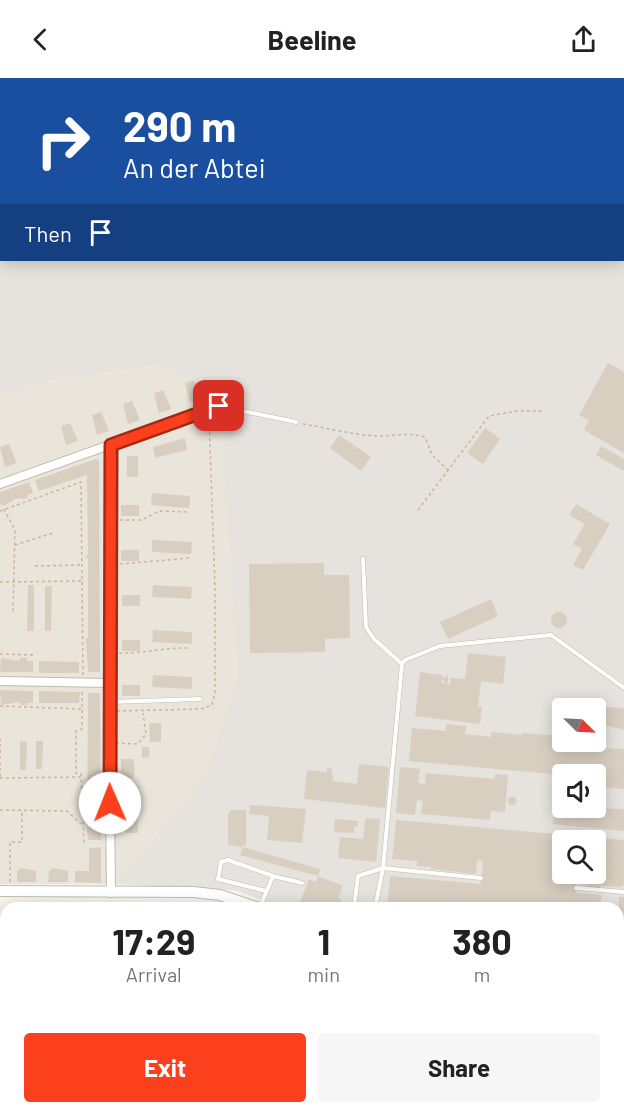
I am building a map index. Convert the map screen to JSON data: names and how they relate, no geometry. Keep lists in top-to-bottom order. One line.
{"north":"bottom right","page":{"header":"Beeline","turn":["290 m","An der Abtei"],"then":"Then","eta":["17:29","Arrival","1","min","380","m"],"buttons":["Exit","Share"]}}
